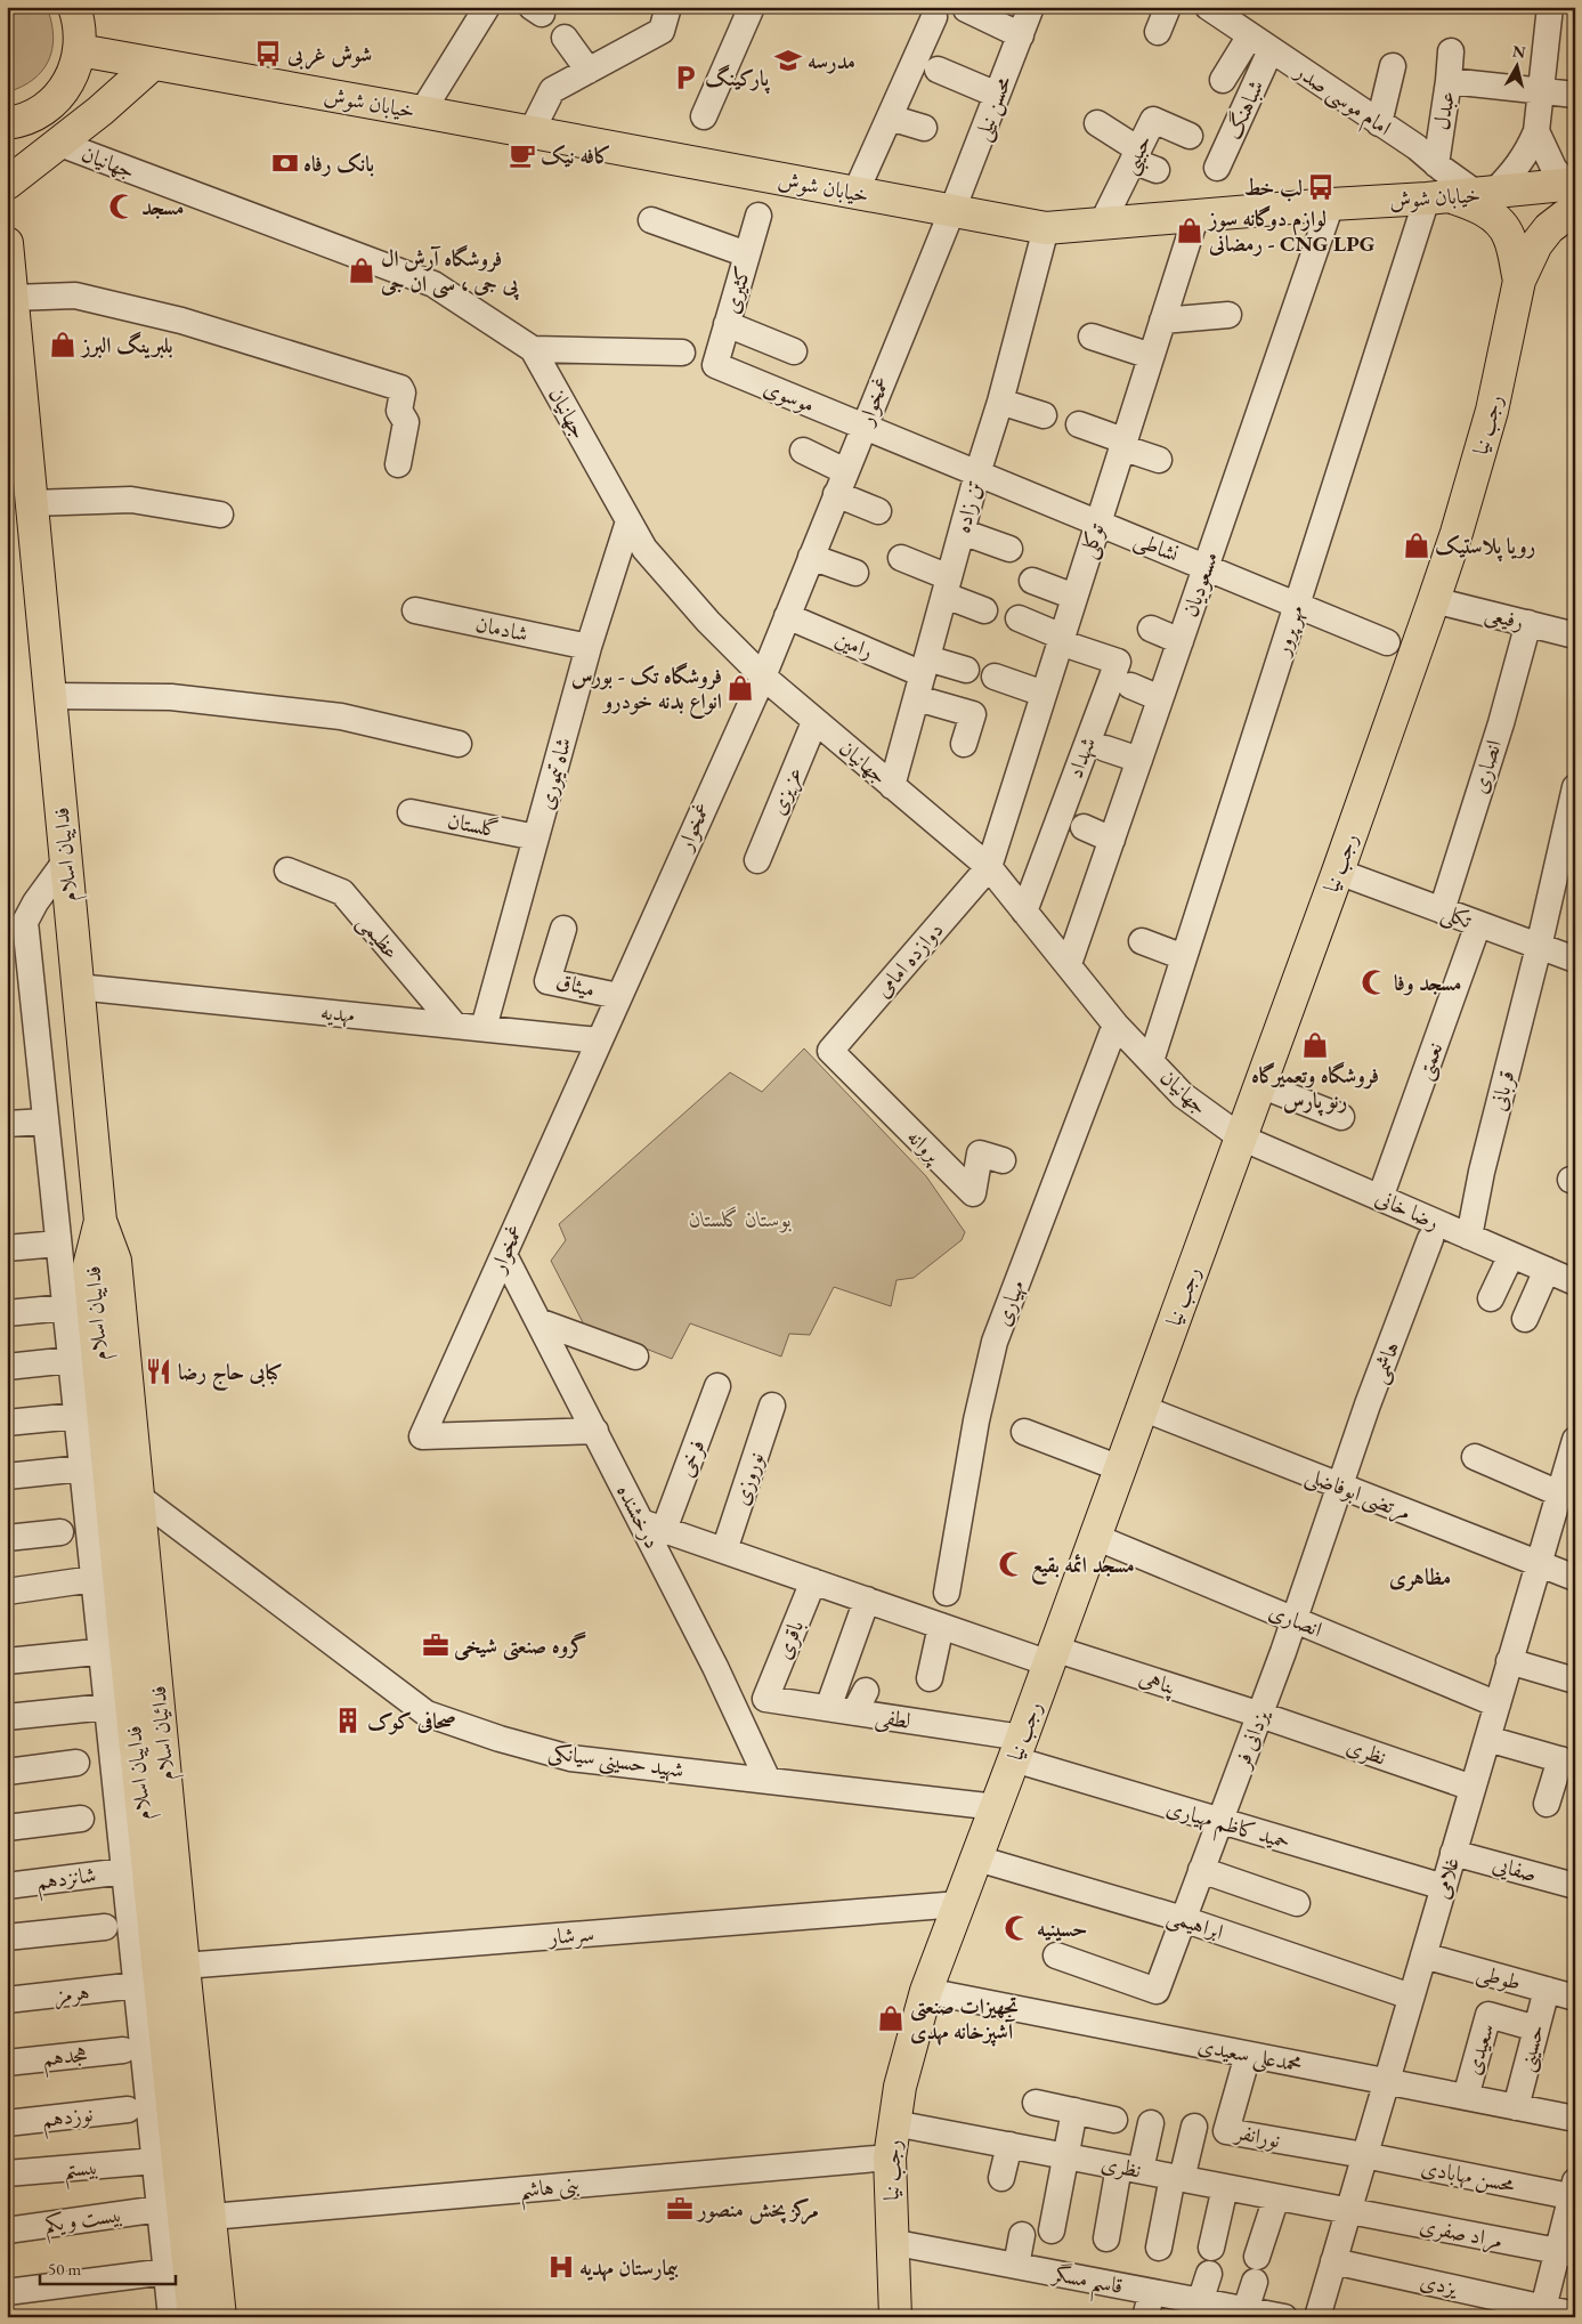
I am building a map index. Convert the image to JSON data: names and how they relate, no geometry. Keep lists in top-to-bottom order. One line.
{"streets":{"main road":["خیابان شوش","رجب نیا","فداییان اسلام","فدائیان اسلام"],"street":["امام موسی صدر","محسن نیلی","شباهنگ","عبدل","حبیبی","جهانیان","کثیری","موسوی","غمخوار","تن زاده","توکلی","نشاطی","مسعودیان","رفیعی","شادمان","مهر پرور","رامین","شهداد","انصاری","شاه تیموری","عزیزی","گلستان","تکلی","عظیمی","دوازده امامی","میثاق","مهدیه","نعمتی","قربانی","پروانه","رضا خانی","مهیاری","هاشمی","فرخی","نوروزی","مرتضی ابوفاضلی","درخشنده","باقری","پناهی","لطفی","یزدانی فر","نظری","شهید حسینی سیانکی","حمید کاظم مهیاری","صفایی","شانزدهم","غلامی","ابراهیمی","سرشار","طوطی","هرمز","حسینی","سعیدی","محمدعلی سعیدی","هجدهم","نوزدهم","نورانفر","بیستم","محسن مهابادی","بنی هاشم","بیست و یکم","مراد صفری","قاسم مسگر","یزدی"]},"crossings":[["امام موسی صدر","خیابان شوش"],["امام موسی صدر","شباهنگ"],["امام موسی صدر","عبدل"],["امام موسی صدر","رجب نیا"],["امام موسی صدر","مهر پرور"],["خیابان شوش","محسن نیلی"],["خیابان شوش","حبیبی"],["خیابان شوش","غمخوار"],["خیابان شوش","رجب نیا"],["خیابان شوش","تن زاده"],["خیابان شوش","توکلی"],["خیابان شوش","مسعودیان"],["خیابان شوش","مهر پرور"],["محسن نیلی","غمخوار"],["جهانیان","غمخوار"],["جهانیان","رجب نیا"],["جهانیان","تن زاده"],["جهانیان","توکلی"],["جهانیان","مسعودیان"],["جهانیان","مهر پرور"],["جهانیان","شهداد"],["جهانیان","شاه تیموری"],["جهانیان","عزیزی"],["جهانیان","دوازده امامی"],["جهانیان","رضا خانی"],["جهانیان","مهیاری"],["کثیری","موسوی"],["موسوی","غمخوار"],["موسوی","نشاطی"],["غمخوار","نشاطی"],["غمخوار","رامین"],["غمخوار","میثاق"],["غمخوار","مهدیه"],["غمخوار","درخشنده"],["رجب نیا","رفیعی"],["رجب نیا","مهر پرور"],["رجب نیا","انصاری"],["رجب نیا","تکلی"],["رجب نیا","رضا خانی"],["رجب نیا","مرتضی ابوفاضلی"],["رجب نیا","پناهی"],["رجب نیا","لطفی"],["رجب نیا","نظری"],["رجب نیا","شهید حسینی سیانکی"],["رجب نیا","حمید کاظم مهیاری"],["رجب نیا","ابراهیمی"],["رجب نیا","سرشار"],["رجب نیا","محمدعلی سعیدی"],["رجب نیا","بنی هاشم"],["رجب نیا","قاسم مسگر"],["تن زاده","نشاطی"],["تن زاده","رامین"],["توکلی","نشاطی"],["توکلی","شهداد"],["توکلی","دوازده امامی"],["نشاطی","مسعودیان"],["نشاطی","مهر پرور"],["رفیعی","انصاری"],["شادمان","شاه تیموری"],["انصاری","تکلی"],["انصاری","یزدانی فر"],["انصاری","غلامی"],["شاه تیموری","گلستان"],["شاه تیموری","مهدیه"],["فداییان اسلام","مهدیه"],["فداییان اسلام","فدائیان اسلام"],["تکلی","نعمتی"],["تکلی","قربانی"],["عظیمی","مهدیه"],["دوازده امامی","پروانه"],["نعمتی","رضا خانی"],["قربانی","رضا خانی"],["هاشمی","مرتضی ابوفاضلی"],["هاشمی","یزدانی فر"],["فرخی","درخشنده"],["مرتضی ابوفاضلی","یزدانی فر"],["مرتضی ابوفاضلی","غلامی"],["درخشنده","شهید حسینی سیانکی"],["باقری","لطفی"],["پناهی","یزدانی فر"],["پناهی","نظری"],["لطفی","حمید کاظم مهیاری"],["فدائیان اسلام","شهید حسینی سیانکی"],["فدائیان اسلام","سرشار"],["فدائیان اسلام","بنی هاشم"],["یزدانی فر","نظری"],["یزدانی فر","حمید کاظم مهیاری"],["یزدانی فر","ابراهیمی"],["نظری","غلامی"],["نظری","مراد صفری"],["حمید کاظم مهیاری","غلامی"],["صفایی","غلامی"],["غلامی","ابراهیمی"],["غلامی","طوطی"],["غلامی","محمدعلی سعیدی"],["غلامی","نورانفر"],["غلامی","محسن مهابادی"],["غلامی","مراد صفری"],["غلامی","یزدی"],["طوطی","حسینی"],["حسینی","سعیدی"],["حسینی","محمدعلی سعیدی"],["سعیدی","محمدعلی سعیدی"],["محمدعلی سعیدی","نورانفر"],["نورانفر","محسن مهابادی"]],"districts":["مظاهری"],"parks":["بوستان گلستان"],"places":{"bus stop":["شوش غربی","لب خط"],"school or university":["مدرسه"],"parking":["پارکینگ"],"cafe":["کافه نیک"],"bank":["بانک رفاه"],"mosque":["مسجد","مسجد وفا","مسجد ائمه بقیع","حسینیه"],"shop":["لوازم دوگانه سوز رمضانی - CNG LPG","فروشگاه آرش ال پی جی ، سی ان جی","بلبرینگ البرز","رویا پلاستیک","فروشگاه تک - بورس انواع بدنه خودرو","فروشگاه وتعمیرگاه رنو پارس","تجهیزات صنعتی آشپزخانه مهدی"],"restaurant":["کبابی حاج رضا"],"office":["گروه صنعتی شیخی","مركز پخش منصور"],"building":["صحافی کوک"],"hospital":["بیمارستان مهدیه"]},"scale_bar":"50 m","north":"top"}
